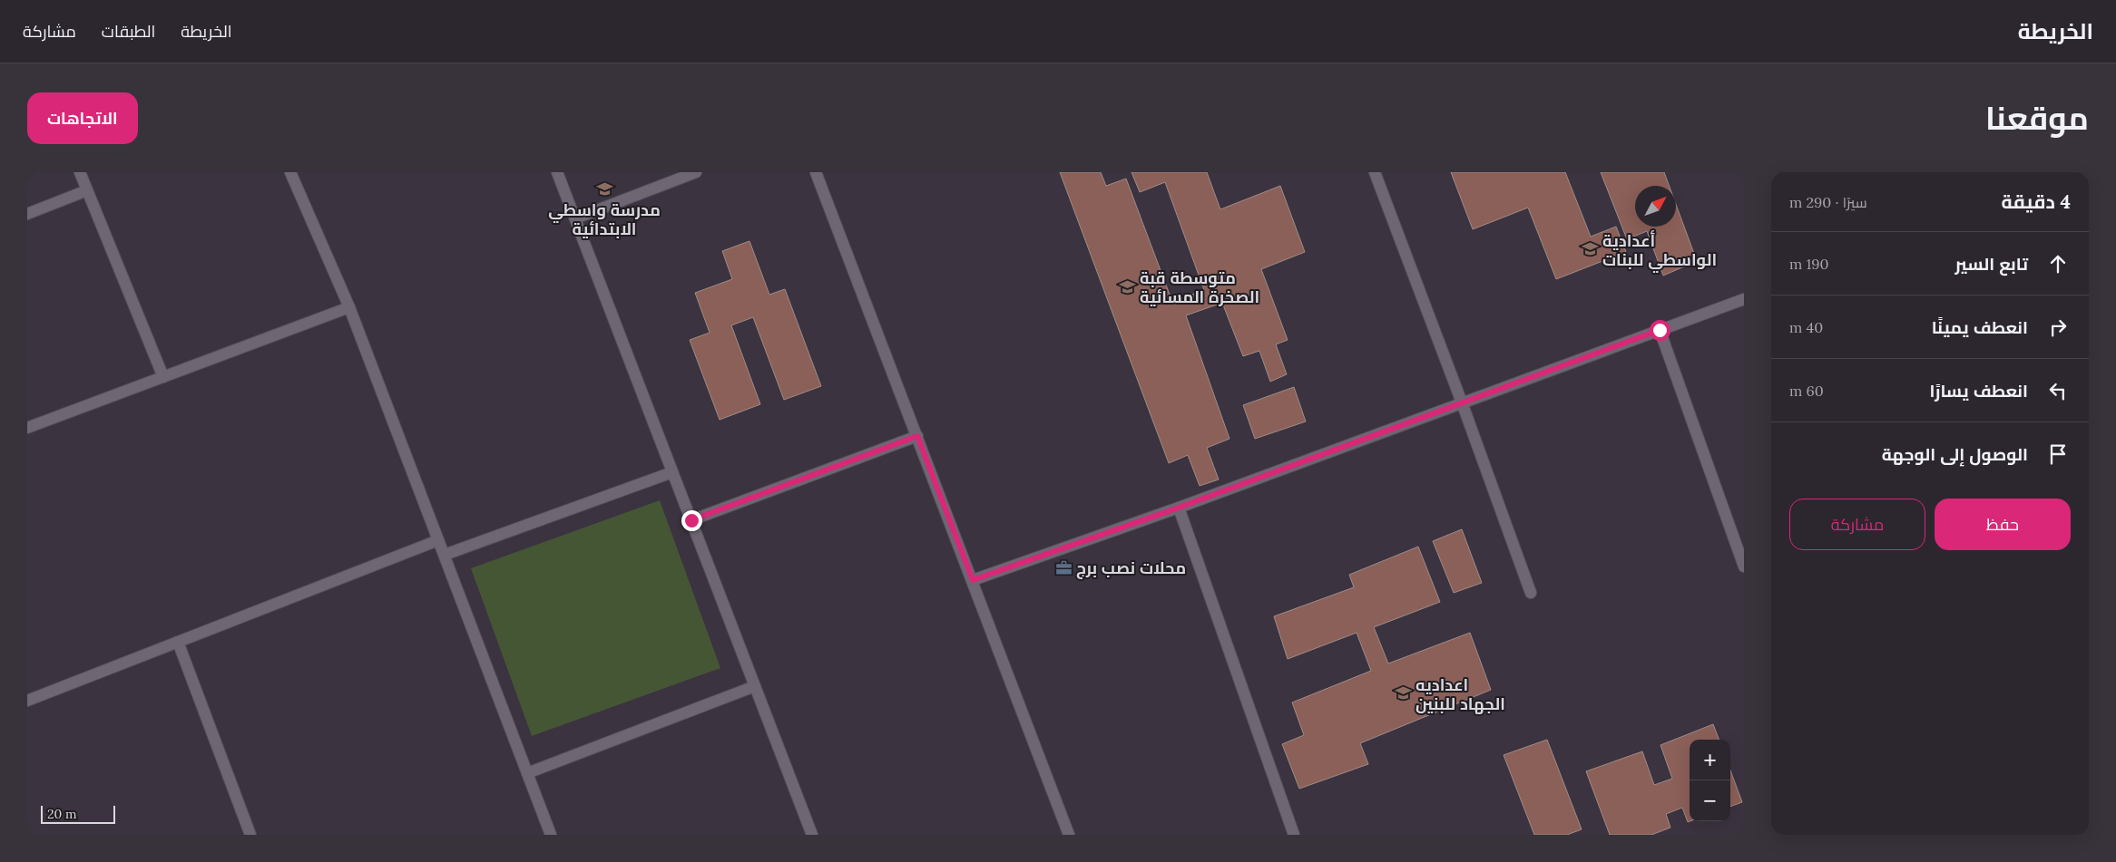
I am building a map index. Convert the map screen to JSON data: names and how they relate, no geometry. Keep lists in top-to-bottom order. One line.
{"places":{"school or university":["مدرسة واسطي الابتدائية","أعدادية الواسطي للبنات","متوسطة قبة الصخرة المسائية","اعداديه الجهاد للبنين"],"office":["محلات نصب برج"]},"scale_bar":"20 m","north":"top right","page":{"header":"الخريطة","nav":["الخريطة","الطبقات","مشاركة"],"title":"موقعنا","buttons":["الاتجاهات",["حفظ","مشاركة"]],"heading":["4 دقيقة","سيرًا · 290 m"],"list":[["تابع السير","190 m"],["انعطف يمينًا","40 m"],["انعطف يسارًا","60 m"],"الوصول إلى الوجهة"],"map_buttons":["+","−"],"scale":"20 m"}}
